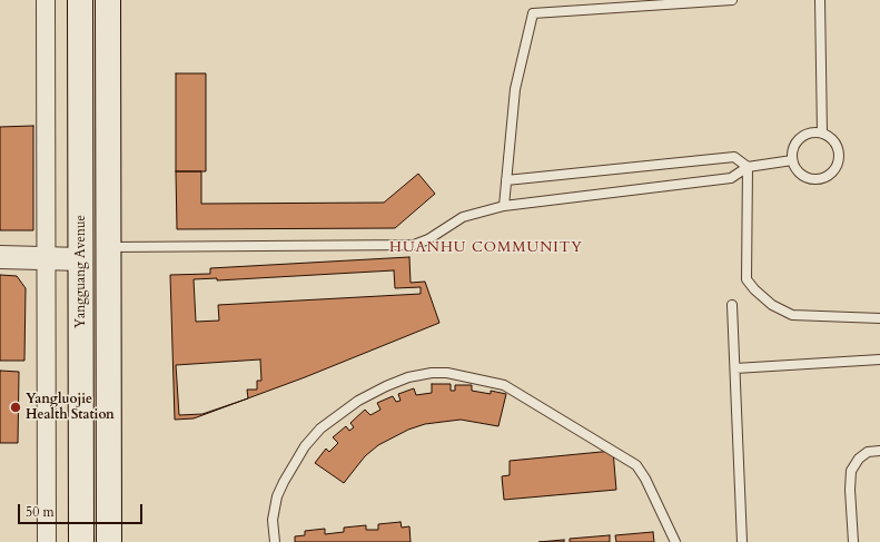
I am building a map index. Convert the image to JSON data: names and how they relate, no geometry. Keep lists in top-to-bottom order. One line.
{"streets":{"main road":["Yangguang Avenue"]},"districts":["HUANHU COMMUNITY"],"places":["Yangluojie Health Station"],"scale_bar":"50 m"}
